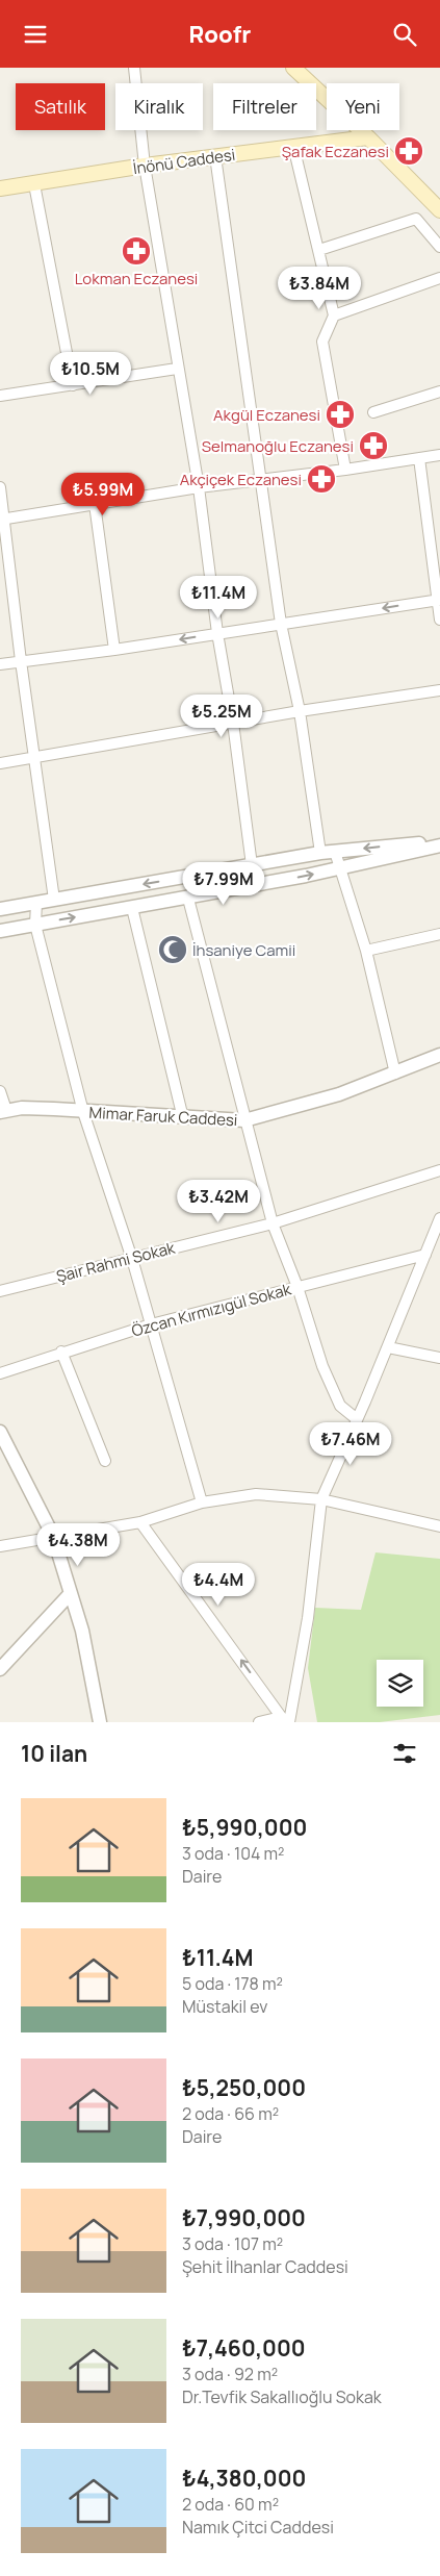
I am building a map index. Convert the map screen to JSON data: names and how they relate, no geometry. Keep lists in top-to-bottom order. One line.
{"streets":{"main road":["İnönü Caddesi"],"street":["Mimar Faruk Caddesi","Şair Rahmi Sokak","Özcan Kırmızıgül Sokak"]},"places":{"pharmacy":["Şafak Eczanesi","Lokman Eczanesi","Akgül Eczanesi","Selmanoğlu Eczanesi","Akçiçek Eczanesi"],"mosque":["İhsaniye Camii"]},"page":{"header":"Roofr","chip":["Satılık","Kiralık","Filtreler","Yeni"],"price":["₺3.84M","₺10.5M","₺5.99M","₺11.4M","₺5.25M","₺7.99M","₺3.42M","₺7.46M","₺4.38M","₺4.4M"],"heading":"10 ilan","list":[{"name":"₺5,990,000","note":"3 oda · 104 m² · Daire"},{"name":"₺11.4M","note":"5 oda · 178 m² · Müstakil ev"},{"name":"₺5,250,000","note":"2 oda · 66 m² · Daire"},{"name":"₺7,990,000","note":"3 oda · 107 m² · Şehit İlhanlar Caddesi"},{"name":"₺7,460,000","note":"3 oda · 92 m² · Dr.Tevfik Sakallıoğlu Sokak"},{"name":"₺4,380,000","note":"2 oda · 60 m² · Namık Çitci Caddesi"}]}}
